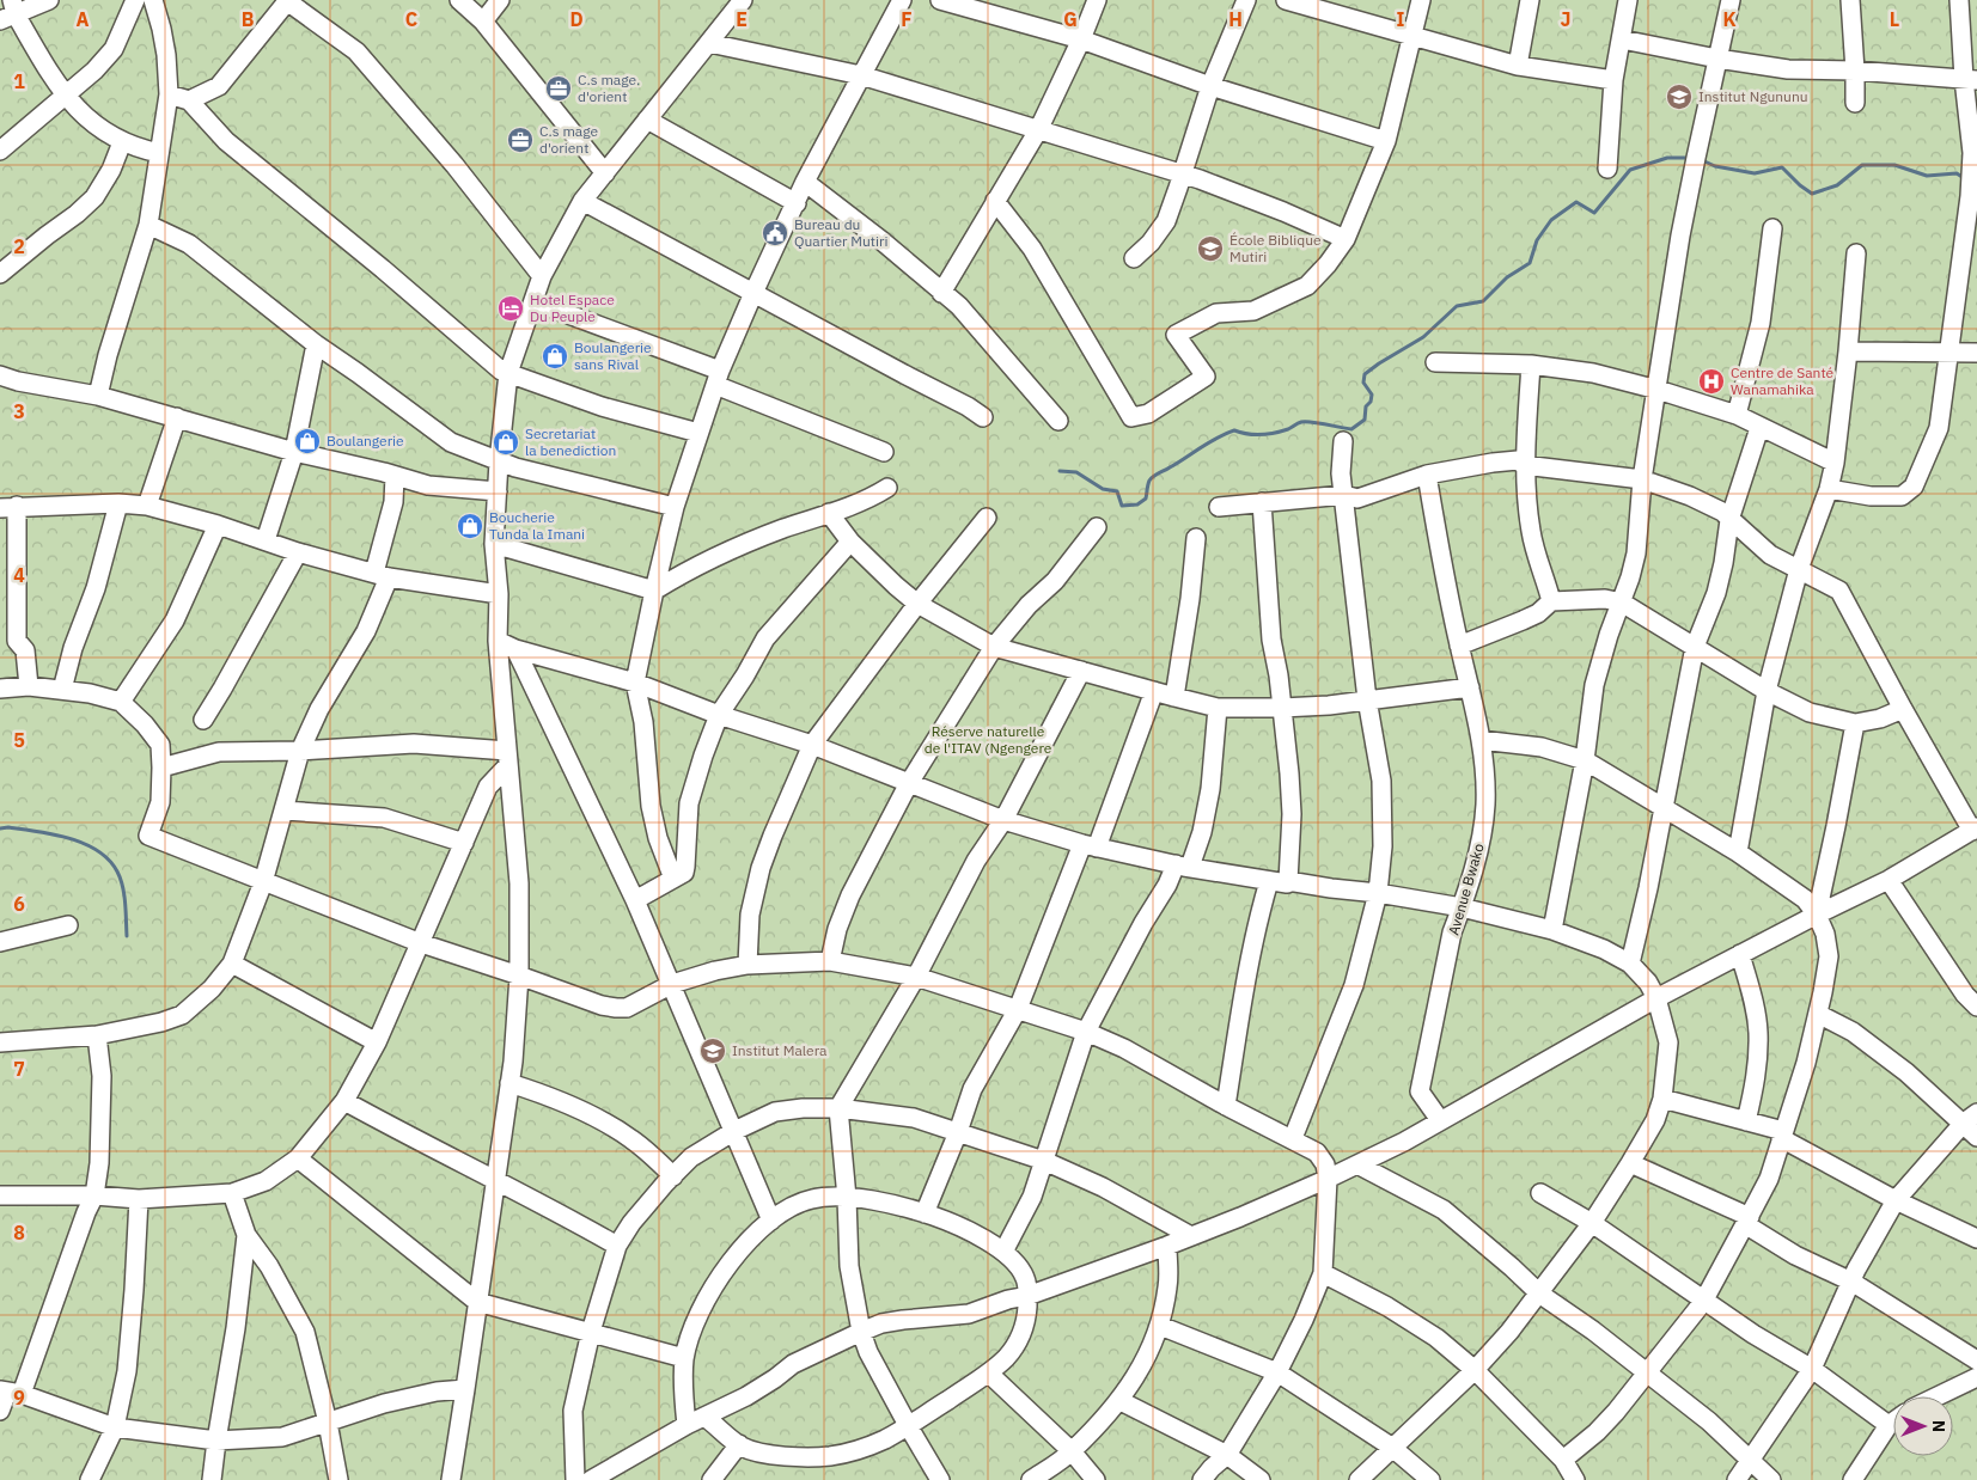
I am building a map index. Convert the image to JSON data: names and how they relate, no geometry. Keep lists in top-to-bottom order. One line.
{"streets":{"street":["Avenue Bwako"]},"parks":["Réserve naturelle de l'ITAV (Ngengere"],"places":{"office":["C.s mage. d'orient","C.s mage d'orient"],"school or university":["Institut Ngununu","École Biblique Mutiri","Institut Malera"],"public building":["Bureau du Quartier Mutiri"],"hotel":["Hotel Espace Du Peuple"],"shop":["Boulangerie sans Rival","Boulangerie","Secretariat la benediction","Boucherie Tunda la Imani"],"hospital":["Centre de Santé Wanamahika"]},"north":"right","grid":{"columns":["A","B","C","D","E","F","G","H","I","J","K","L"],"rows":["1","2","3","4","5","6","7","8","9"]}}
